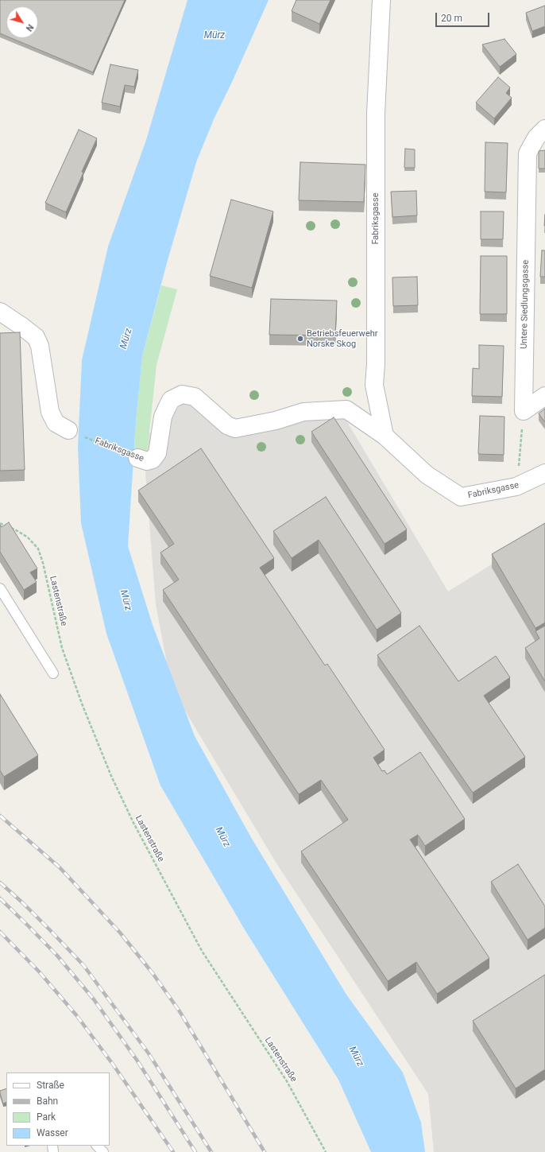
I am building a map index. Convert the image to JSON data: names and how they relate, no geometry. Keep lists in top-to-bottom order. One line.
{"streets":{"street":["Fabriksgasse","Untere Siedlungsgasse"],"path":["Lastenstraße"]},"water":["Mürz"],"places":["Betriebsfeuerwehr Norske Skog"],"legend":["Straße","Bahn","Park","Wasser"],"scale_bar":"20 m","north":"bottom right"}
